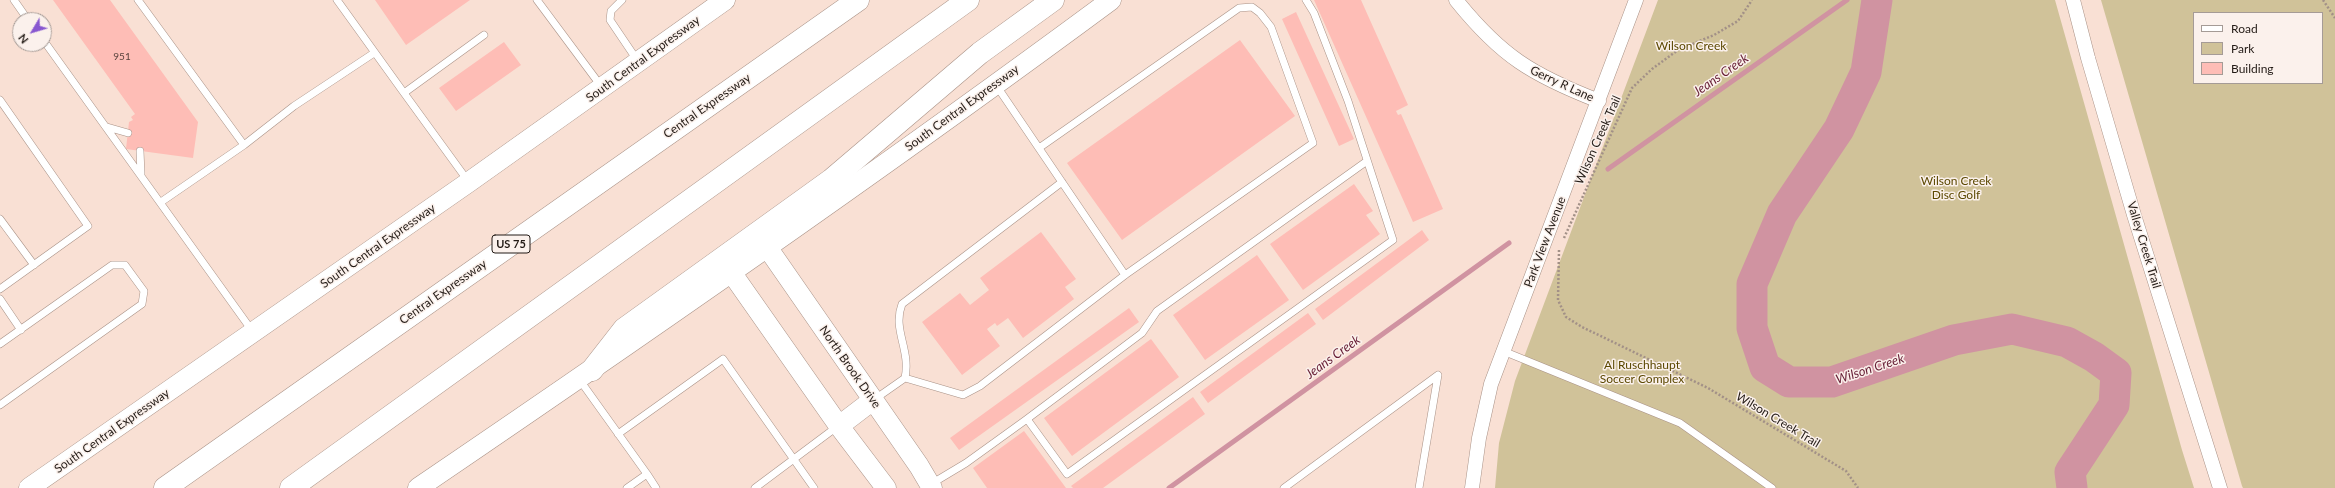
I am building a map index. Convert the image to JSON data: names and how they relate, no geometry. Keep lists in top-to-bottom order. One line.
{"streets":{"highway":["Central Expressway","US 75"],"main road":["South Central Expressway","North Brook Drive"],"street":["Gerry R Lane","Park View Avenue","Valley Creek Trail"],"path":["Wilson Creek Trail"]},"crossings":[["South Central Expressway","North Brook Drive"],["Gerry R Lane","Park View Avenue"]],"water":["Jeans Creek","Wilson Creek"],"parks":["Wilson Creek","Wilson Creek Disc Golf","Al Ruschhaupt Soccer Complex"],"house_numbers":["951"],"legend":["Road","Park","Building"],"north":"bottom left"}
